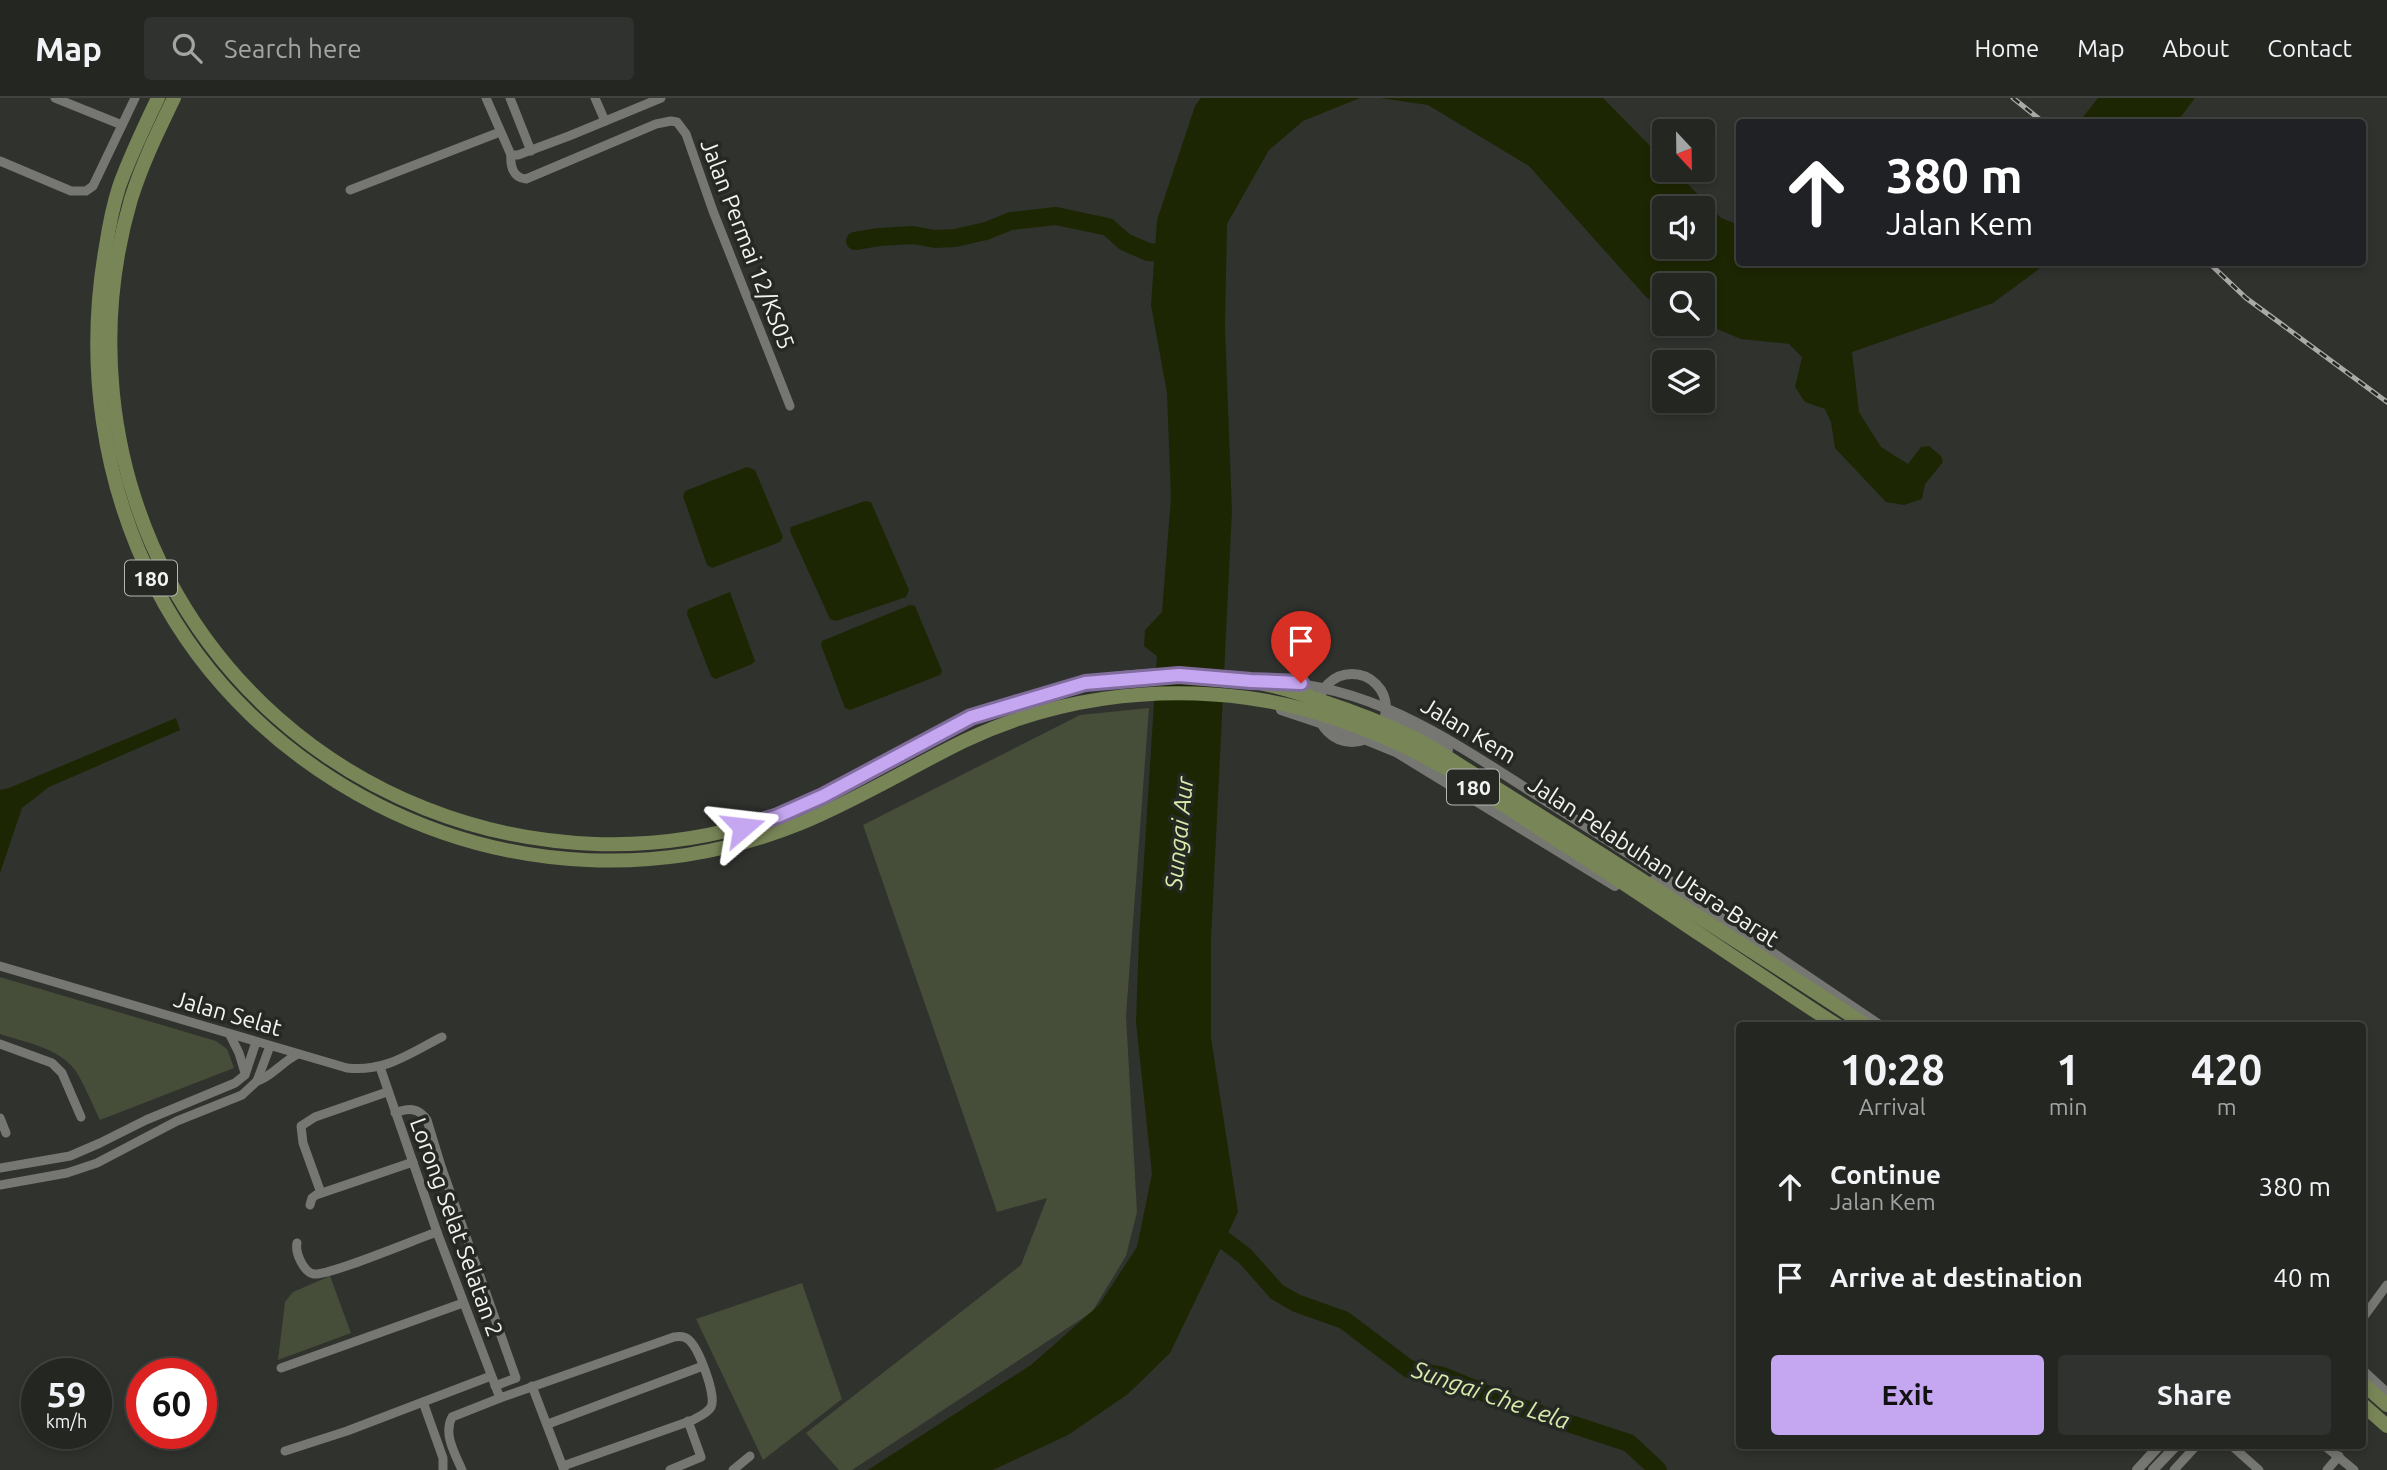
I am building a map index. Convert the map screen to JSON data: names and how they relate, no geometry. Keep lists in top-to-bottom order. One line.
{"streets":{"main road":["180","Jalan Pelabuhan Utara-Barat"],"street":["Jalan Permai 12/KS05","Jalan Kem","Jalan Selat","Lorong Selat Selatan 2"]},"crossings":[["Jalan Kem","Jalan Pelabuhan Utara-Barat"],["Jalan Selat","Lorong Selat Selatan 2"]],"water":["Sungai Aur","Sungai Che Lela"],"north":"bottom","page":{"header":"Map","search":"Search here","nav":["Home","Map","About","Contact"],"turn":["380 m","Jalan Kem"],"eta":["10:28","Arrival","1","min","420","m"],"list":[{"name":"Continue","note":"Jalan Kem","value":"380 m"},{"name":"Arrive at destination","value":"40 m"}],"buttons":["Exit","Share"],"speed":"59 km/h","limit":"60"}}
